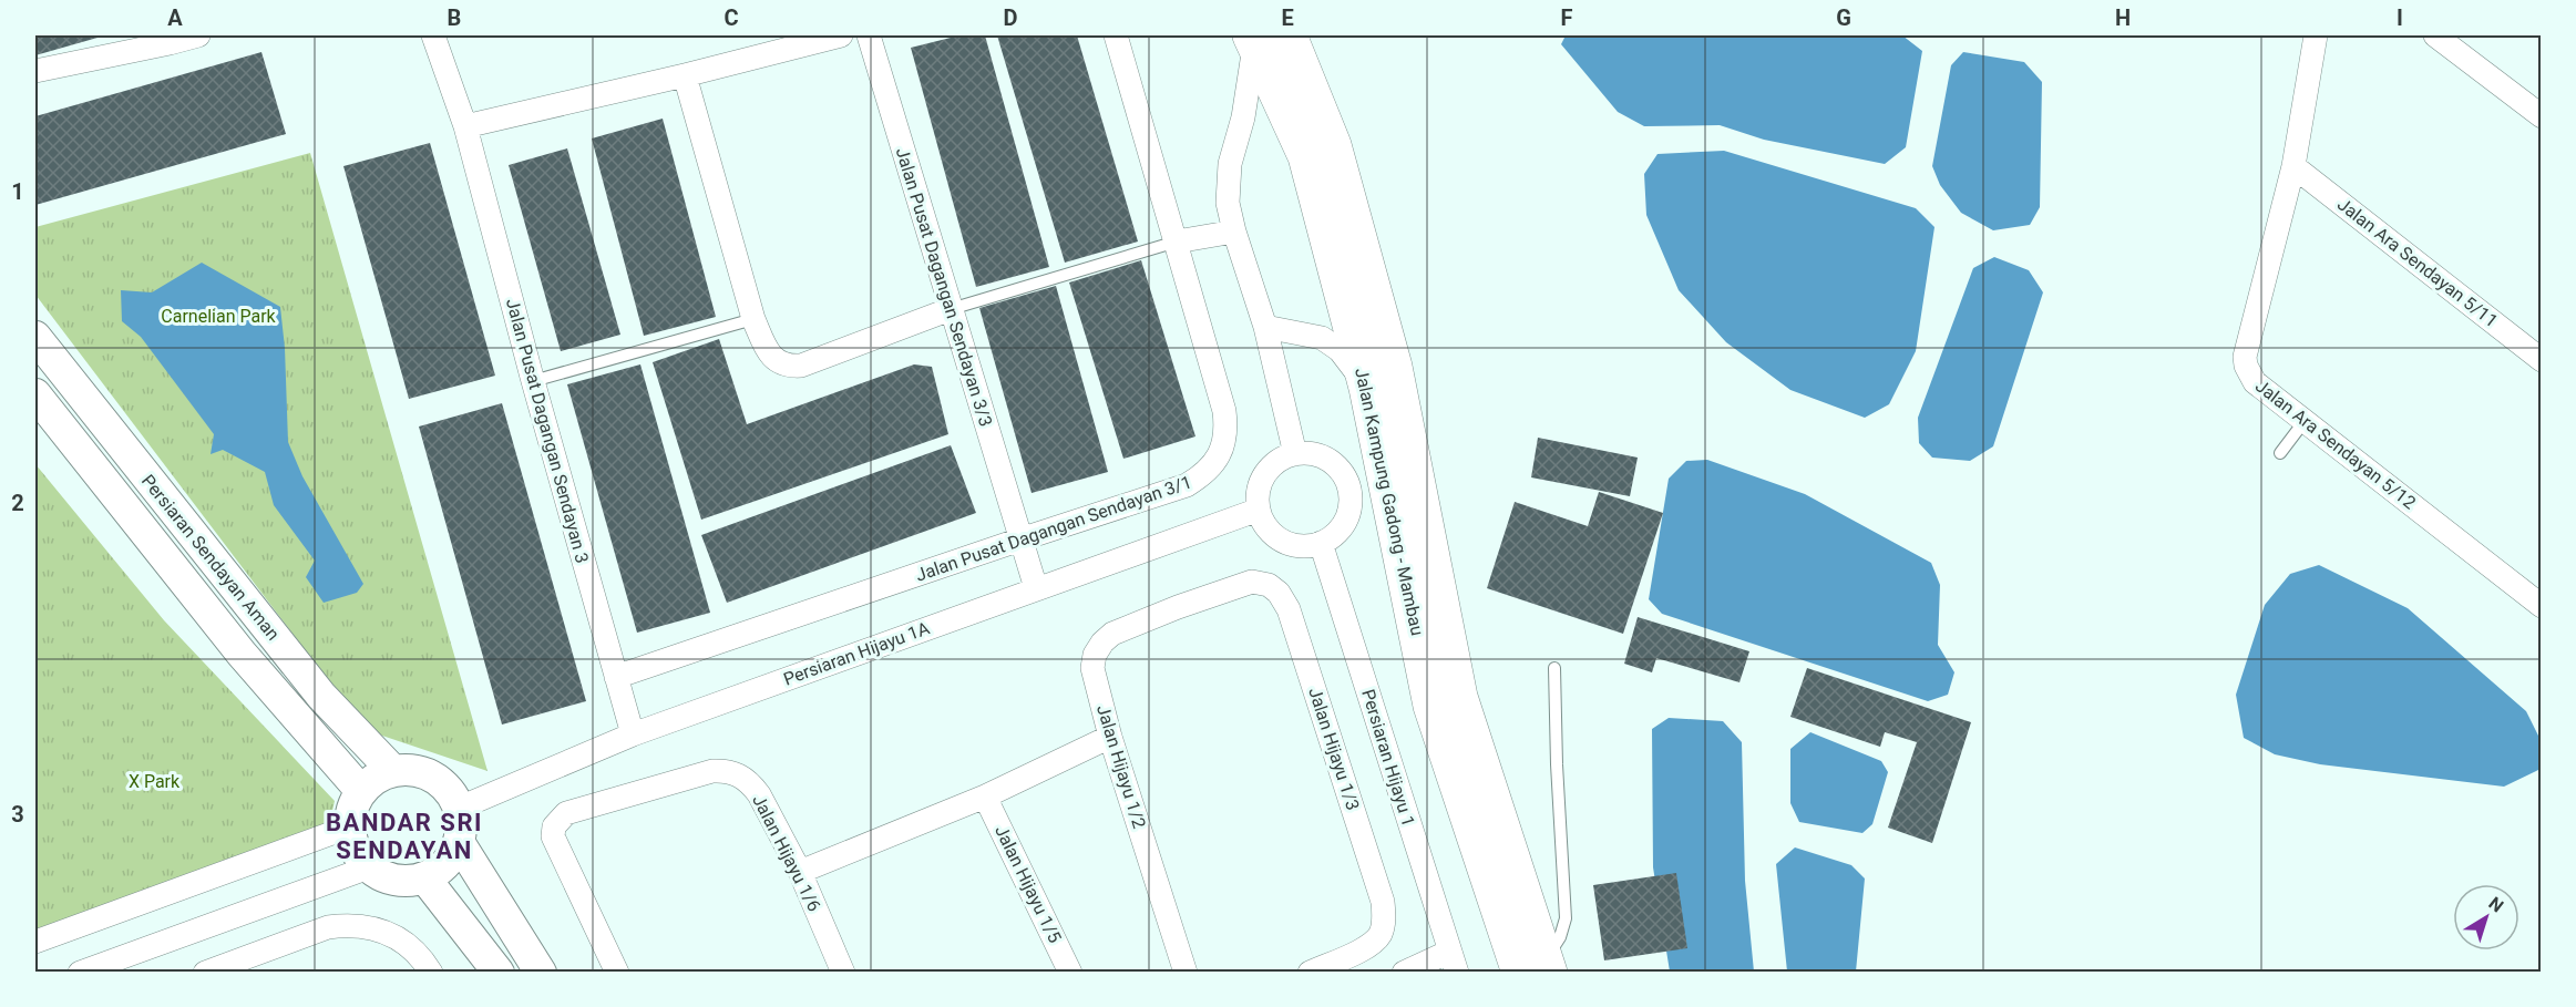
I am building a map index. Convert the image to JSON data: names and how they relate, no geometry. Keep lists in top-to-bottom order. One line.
{"streets":{"main road":["Jalan Kampung Gadong - Mambau"],"street":["Jalan Ara Sendayan 5/11","Jalan Pusat Dagangan Sendayan 3/3","Jalan Pusat Dagangan Sendayan 3","Jalan Ara Sendayan 5/12","Jalan Pusat Dagangan Sendayan 3/1","Persiaran Sendayan Aman","Persiaran Hijayu 1A","Jalan Hijayu 1/3","Persiaran Hijayu 1","Jalan Hijayu 1/2","Jalan Hijayu 1/6","Jalan Hijayu 1/5"]},"crossings":[["Jalan Ara Sendayan 5/11","Jalan Ara Sendayan 5/12"],["Jalan Pusat Dagangan Sendayan 3/3","Jalan Pusat Dagangan Sendayan 3/1"],["Jalan Pusat Dagangan Sendayan 3/3","Persiaran Hijayu 1A"],["Jalan Pusat Dagangan Sendayan 3","Jalan Pusat Dagangan Sendayan 3/1"],["Jalan Pusat Dagangan Sendayan 3","Persiaran Hijayu 1A"],["Persiaran Sendayan Aman","Persiaran Hijayu 1A"],["Persiaran Hijayu 1A","Persiaran Hijayu 1"],["Jalan Hijayu 1/3","Jalan Hijayu 1/2"]],"districts":["BANDAR SRI SENDAYAN"],"parks":["Carnelian Park","X Park"],"north":"top right","grid":{"columns":["A","B","C","D","E","F","G","H","I"],"rows":["1","2","3"]}}
